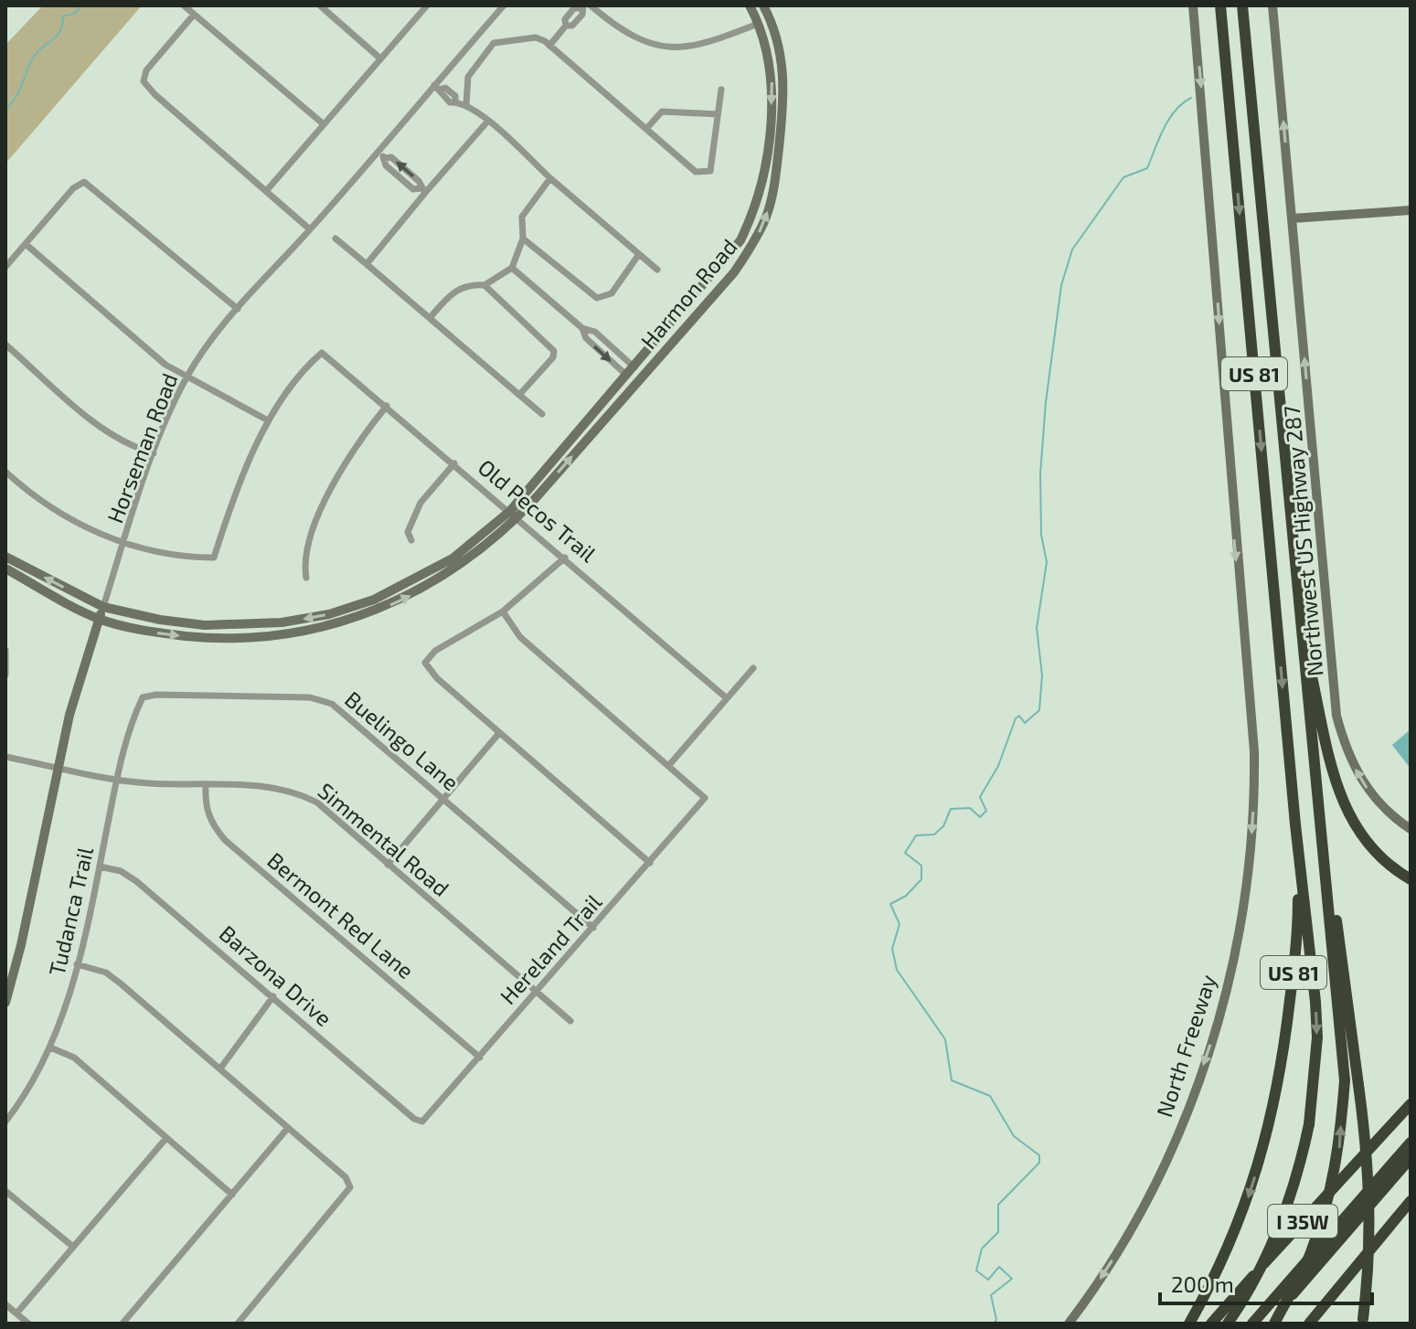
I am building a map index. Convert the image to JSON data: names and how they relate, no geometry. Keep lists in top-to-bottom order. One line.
{"streets":{"highway":["US 81","I 35W"],"street":["Harmon Road","Horseman Road","Old Pecos Trail","Northwest US Highway 287","Buelingo Lane","Simmental Road","Tudanca Trail","Bermont Red Lane","Hereland Trail","Barzona Drive","North Freeway"]},"crossings":[["Harmon Road","Old Pecos Trail"],["Horseman Road","Simmental Road"],["Buelingo Lane","Tudanca Trail"],["Buelingo Lane","Hereland Trail"],["Simmental Road","Tudanca Trail"],["Simmental Road","Bermont Red Lane"],["Simmental Road","Hereland Trail"],["Tudanca Trail","Barzona Drive"],["Bermont Red Lane","Hereland Trail"],["Hereland Trail","Barzona Drive"]],"one_way":["Northwest US Highway 287","North Freeway"],"scale_bar":"200 m"}
